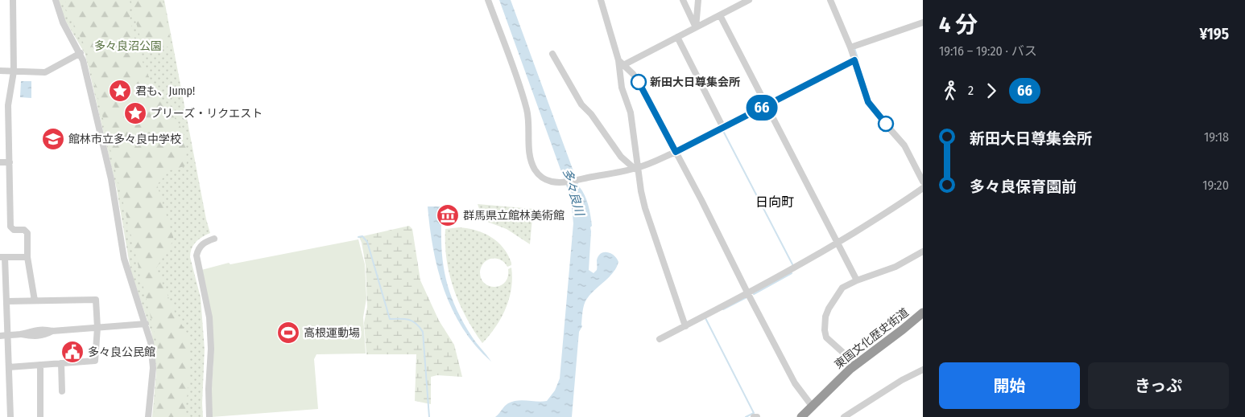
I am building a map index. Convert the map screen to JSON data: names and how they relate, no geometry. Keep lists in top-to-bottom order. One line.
{"streets":{"highway":["東国文化歴史街道"]},"districts":["日向町"],"water":["多々良川"],"parks":["多々良沼公園"],"places":{"other":["新田大日尊集会所"],"place":["君も、Jump!","プリーズ・リクエスト"],"school or university":["館林市立多々良中学校"],"museum":["群馬県立館林美術館"],"sports":["高根運動場"],"public building":["多々良公民館"]},"lines":["bus line 66"],"page":{"on_map":"66","heading":["4 分","19:16 – 19:20 · バス","¥195"],"legs":["2","66"],"list":[{"name":"新田大日尊集会所","value":"19:18"},{"name":"多々良保育園前","value":"19:20"}],"buttons":["開始","きっぷ"]}}
